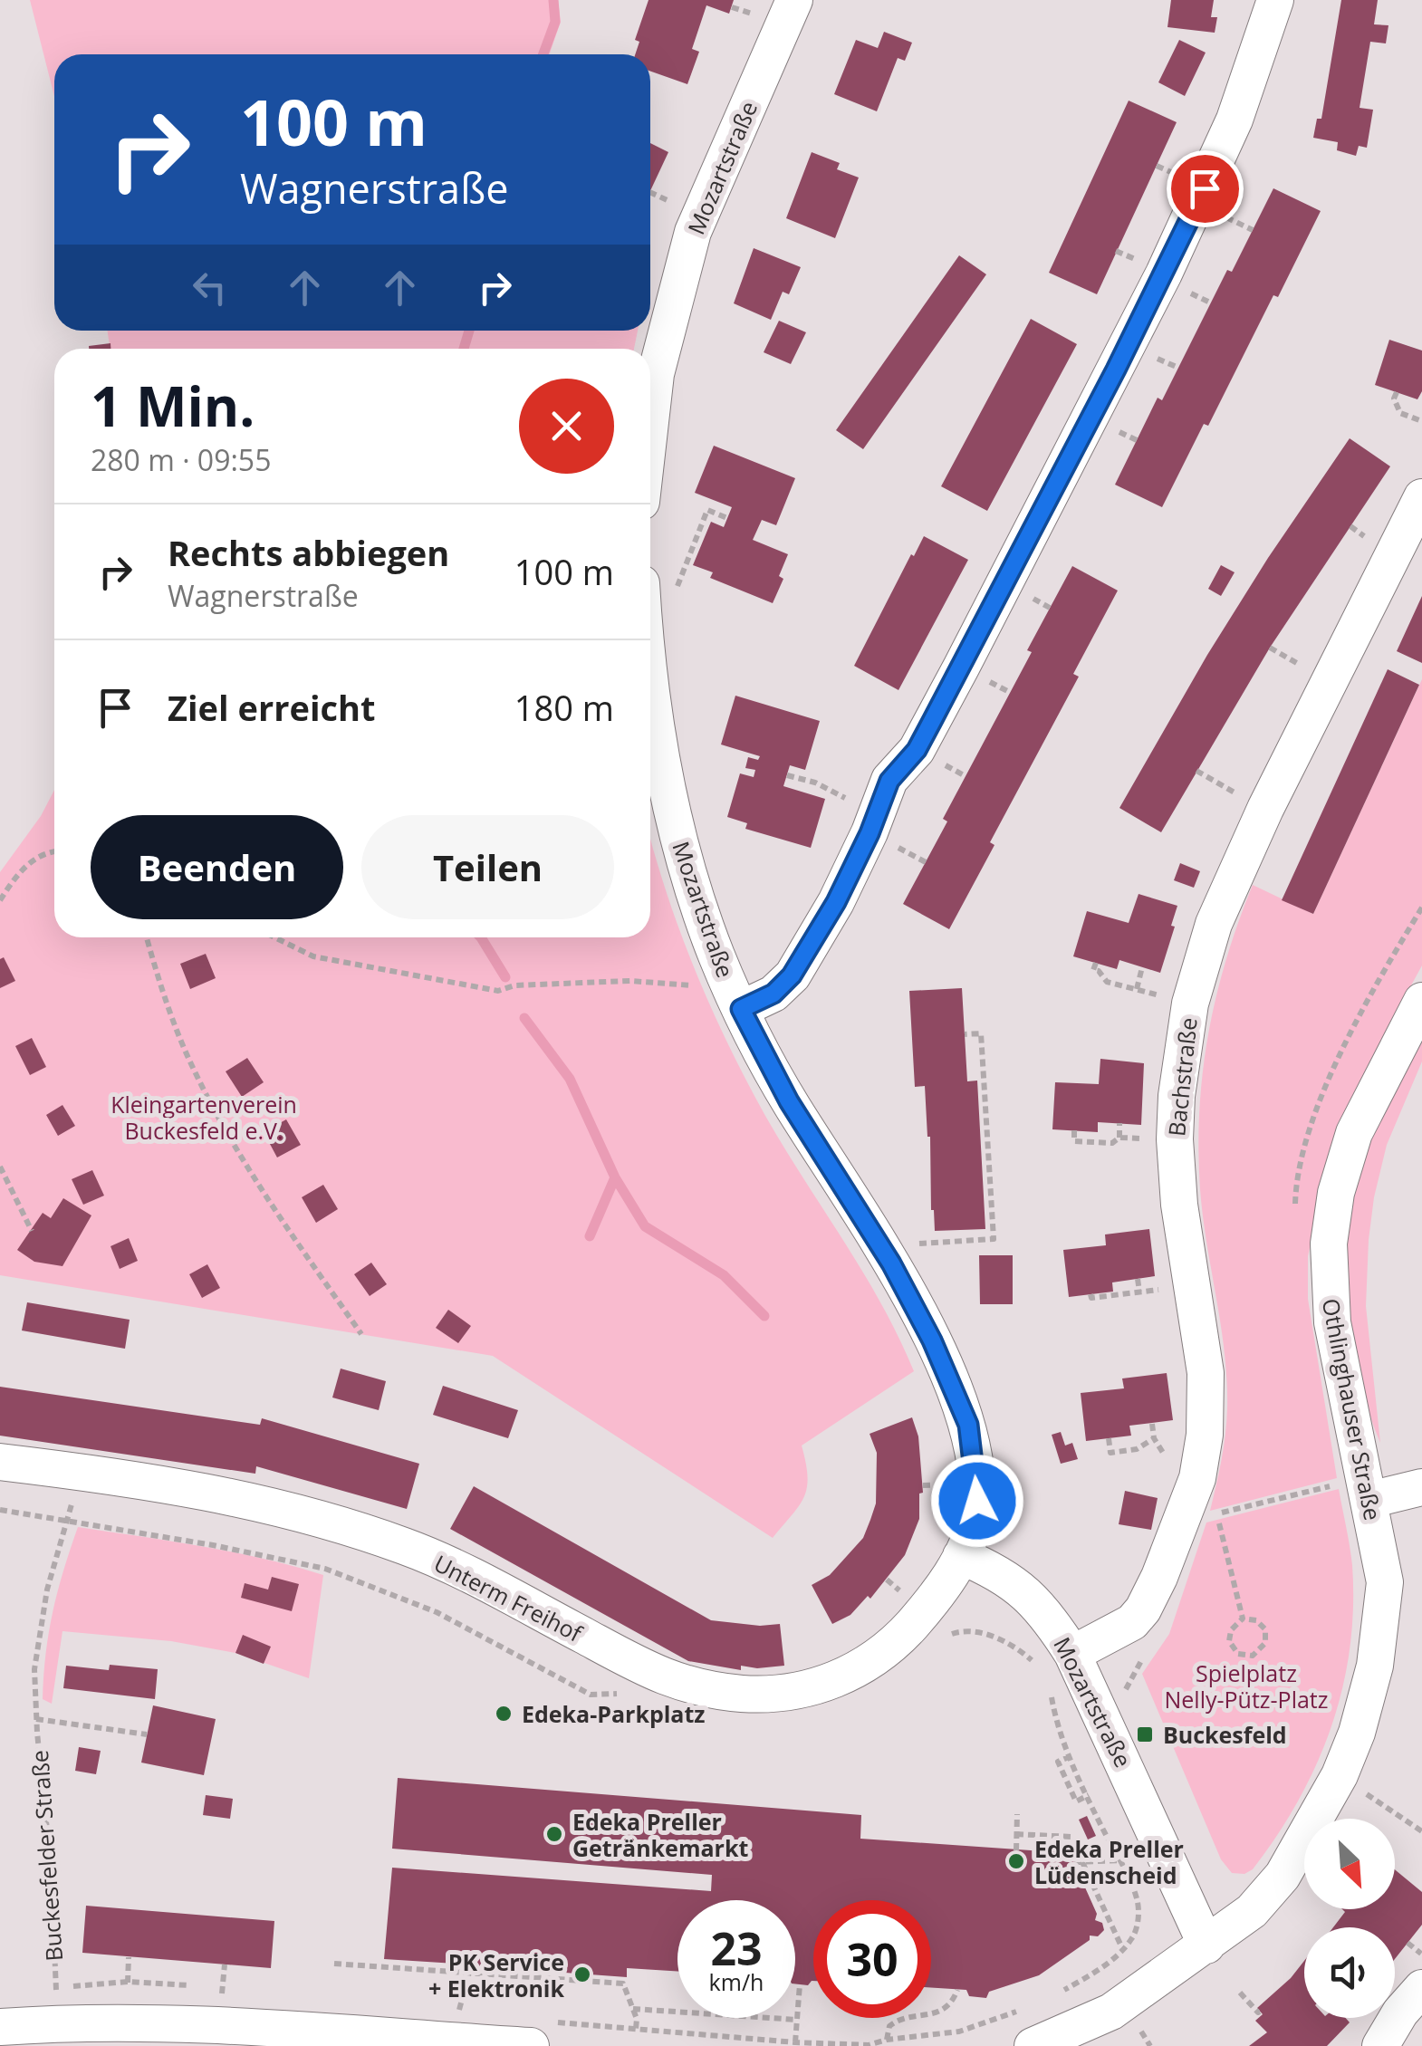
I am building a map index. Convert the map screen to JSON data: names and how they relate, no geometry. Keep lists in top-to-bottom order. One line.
{"streets":{"street":["Mozartstraße","Bachstraße","Othlinghauser Straße","Unterm Freihof"],"path":["Buckesfelder Straße"]},"crossings":[["Mozartstraße","Bachstraße"],["Mozartstraße","Othlinghauser Straße"],["Mozartstraße","Unterm Freihof"]],"parks":["Kleingartenverein Buckesfeld e.V.","Spielplatz Nelly-Pütz-Platz"],"places":{"other":["Edeka-Parkplatz","Edeka Preller Getränkemarkt","Edeka Preller Lüdenscheid","PK Service + Elektronik"],"transit":["Buckesfeld"]},"north":"bottom right","page":{"turn":["100 m","Wagnerstraße"],"heading":["1 Min.","280 m · 09:55"],"list":[{"name":"Rechts abbiegen","note":"Wagnerstraße","value":"100 m"},{"name":"Ziel erreicht","value":"180 m"}],"buttons":["Beenden","Teilen"],"speed":"23 km/h","limit":"30"}}
